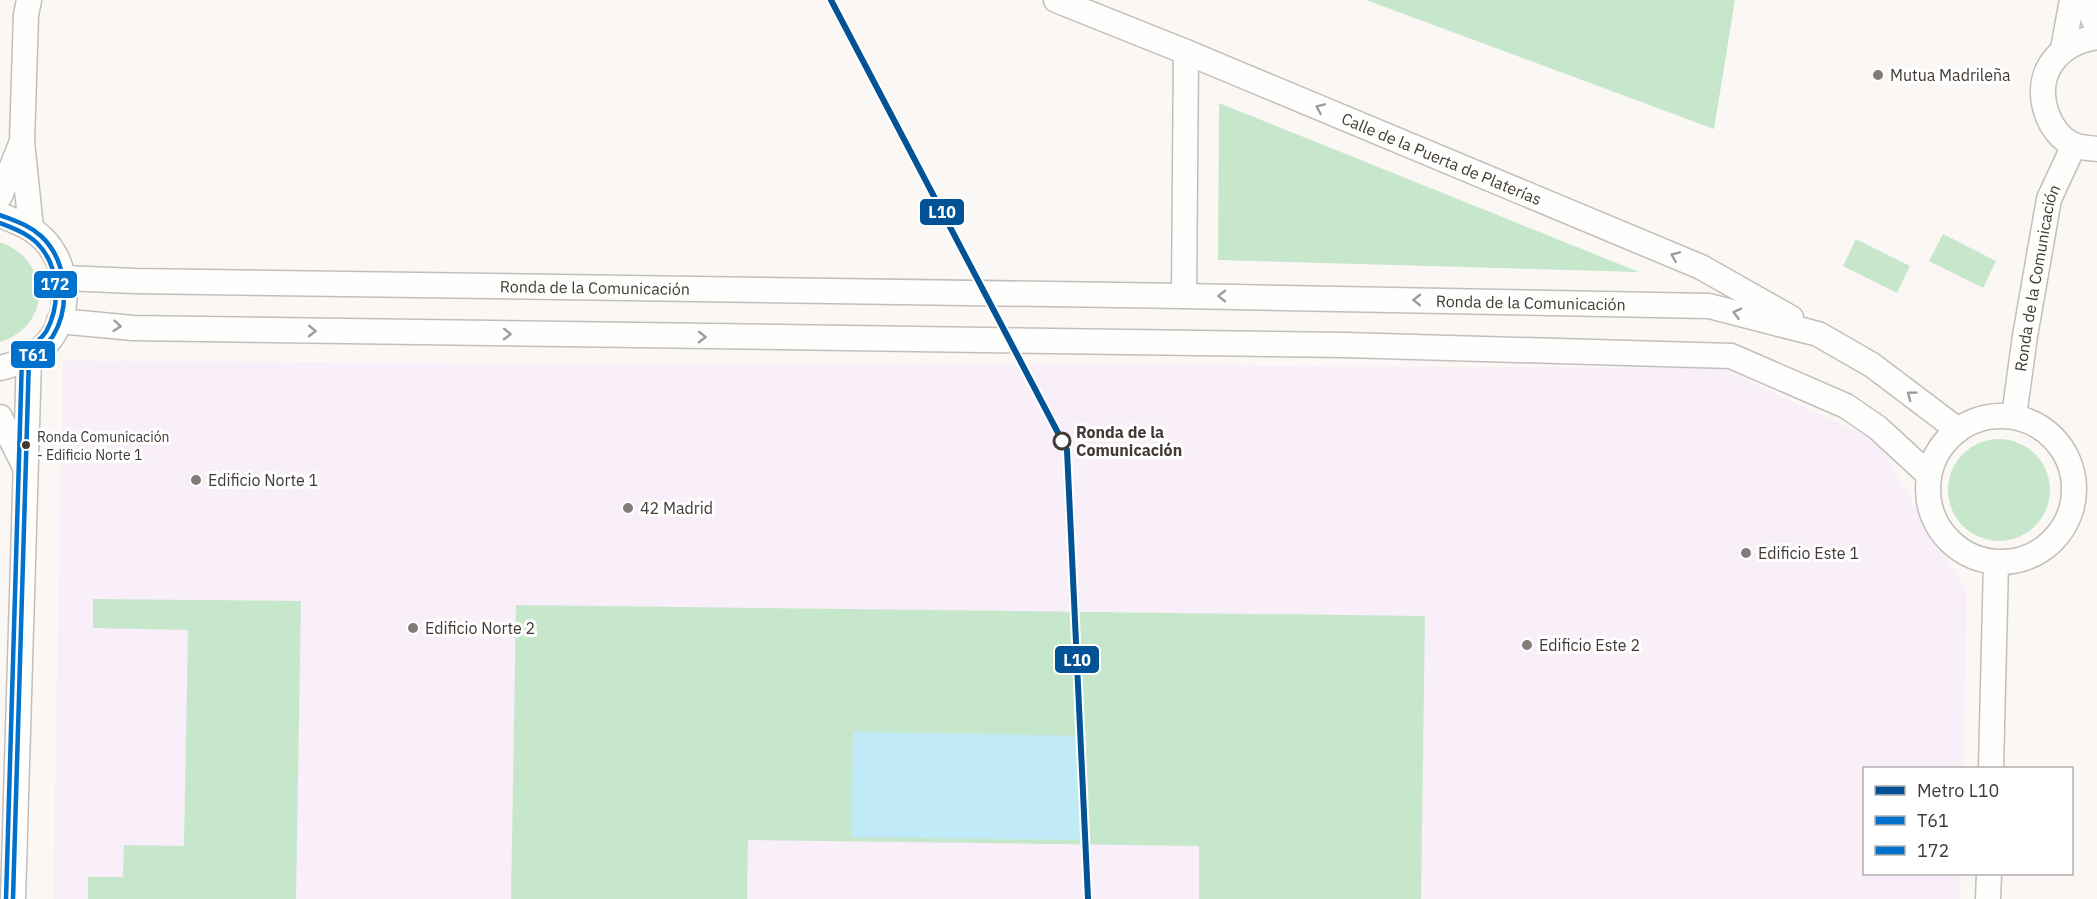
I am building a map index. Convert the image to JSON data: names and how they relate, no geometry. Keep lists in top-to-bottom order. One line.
{"streets":{"street":["Calle de la Puerta de Platerías","Ronda de la Comunicación"]},"crossings":[["Calle de la Puerta de Platerías","Ronda de la Comunicación"]],"places":["Mutua Madrileña","Ronda de la Comunicación","Ronda Comunicación - Edificio Norte 1","Edificio Norte 1","42 Madrid","Edificio Este 1","Edificio Norte 2","Edificio Este 2"],"lines":["metro line L10","transit line T61","transit line 172"],"legend":["Metro L10","T61","172"]}
